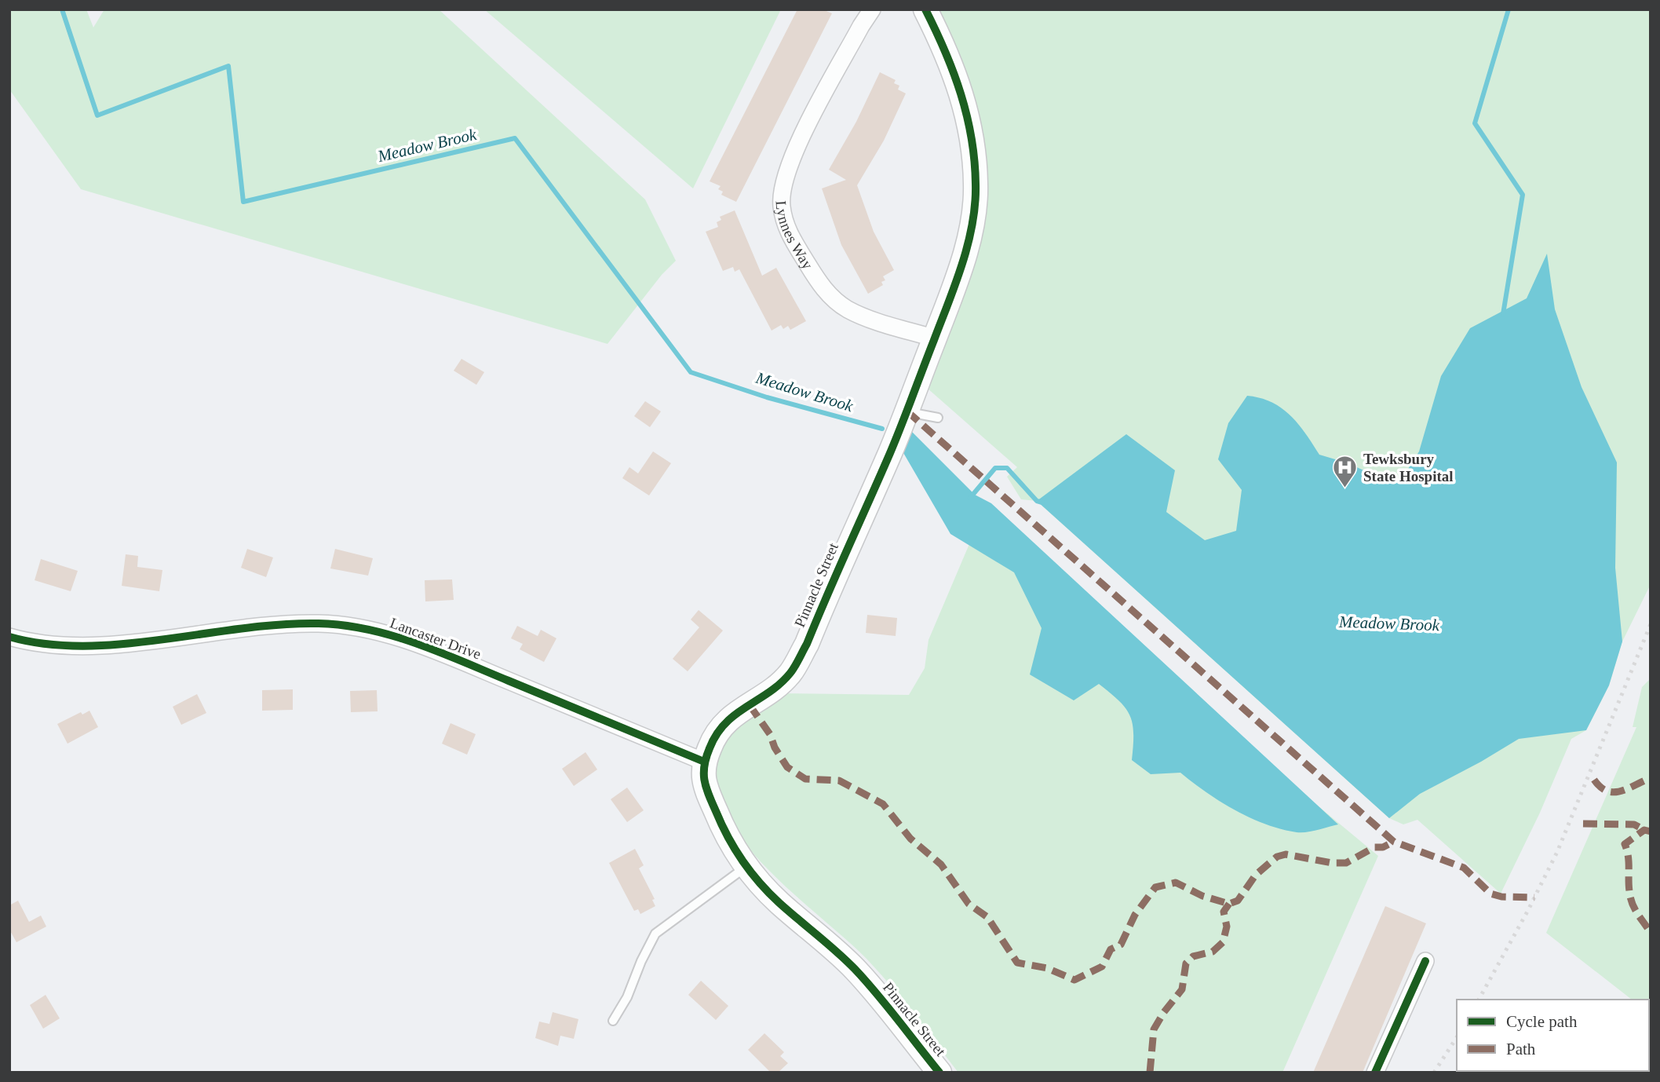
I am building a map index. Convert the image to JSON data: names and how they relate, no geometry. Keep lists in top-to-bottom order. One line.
{"streets":{"street":["Lynnes Way","Pinnacle Street","Lancaster Drive"]},"crossings":[["Lynnes Way","Pinnacle Street"],["Pinnacle Street","Lancaster Drive"]],"water":["Meadow Brook"],"places":{"hospital":["Tewksbury State Hospital"]},"legend":["Cycle path","Path"]}
